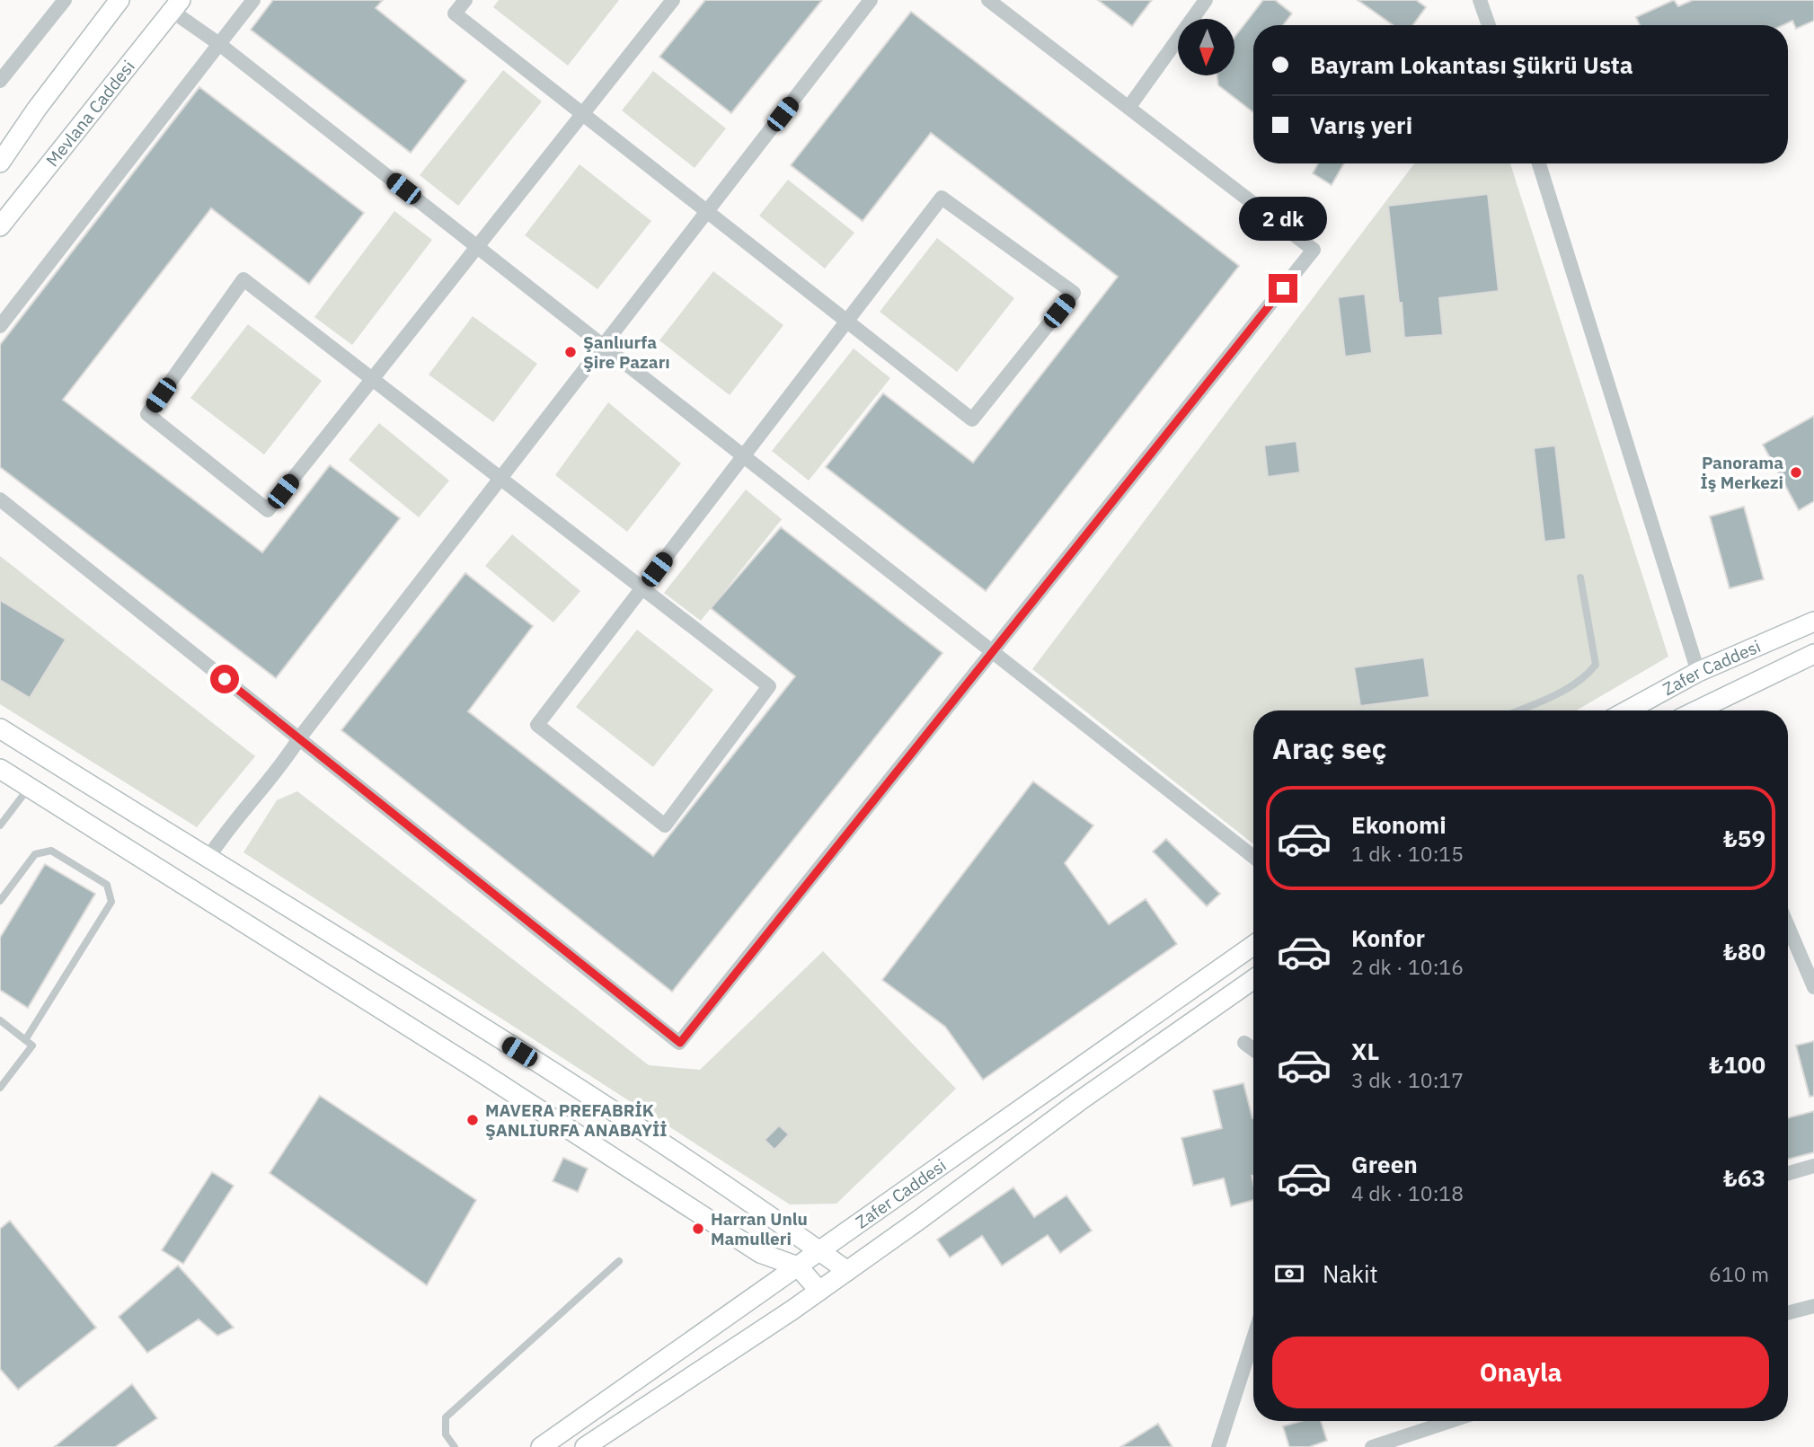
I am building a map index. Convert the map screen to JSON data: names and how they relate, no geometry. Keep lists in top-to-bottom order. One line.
{"streets":{"main road":["Mevlana Caddesi","Zafer Caddesi"]},"places":["Şanlıurfa Şire Pazarı","Panorama İş Merkezi","MAVERA PREFABRİK ŞANLIURFA ANABAYİİ","Harran Unlu Mamulleri"],"north":"bottom","page":{"banner":["Bayram Lokantası Şükrü Usta","Varış yeri"],"bubble":"2 dk","heading":"Araç seç","list":[{"name":"Ekonomi","note":"1 dk · 10:15","value":"₺59"},{"name":"Konfor","note":"2 dk · 10:16","value":"₺80"},{"name":"XL","note":"3 dk · 10:17","value":"₺100"},{"name":"Green","note":"4 dk · 10:18","value":"₺63"}],"pay":["Nakit","610 m"],"buttons":"Onayla"}}
